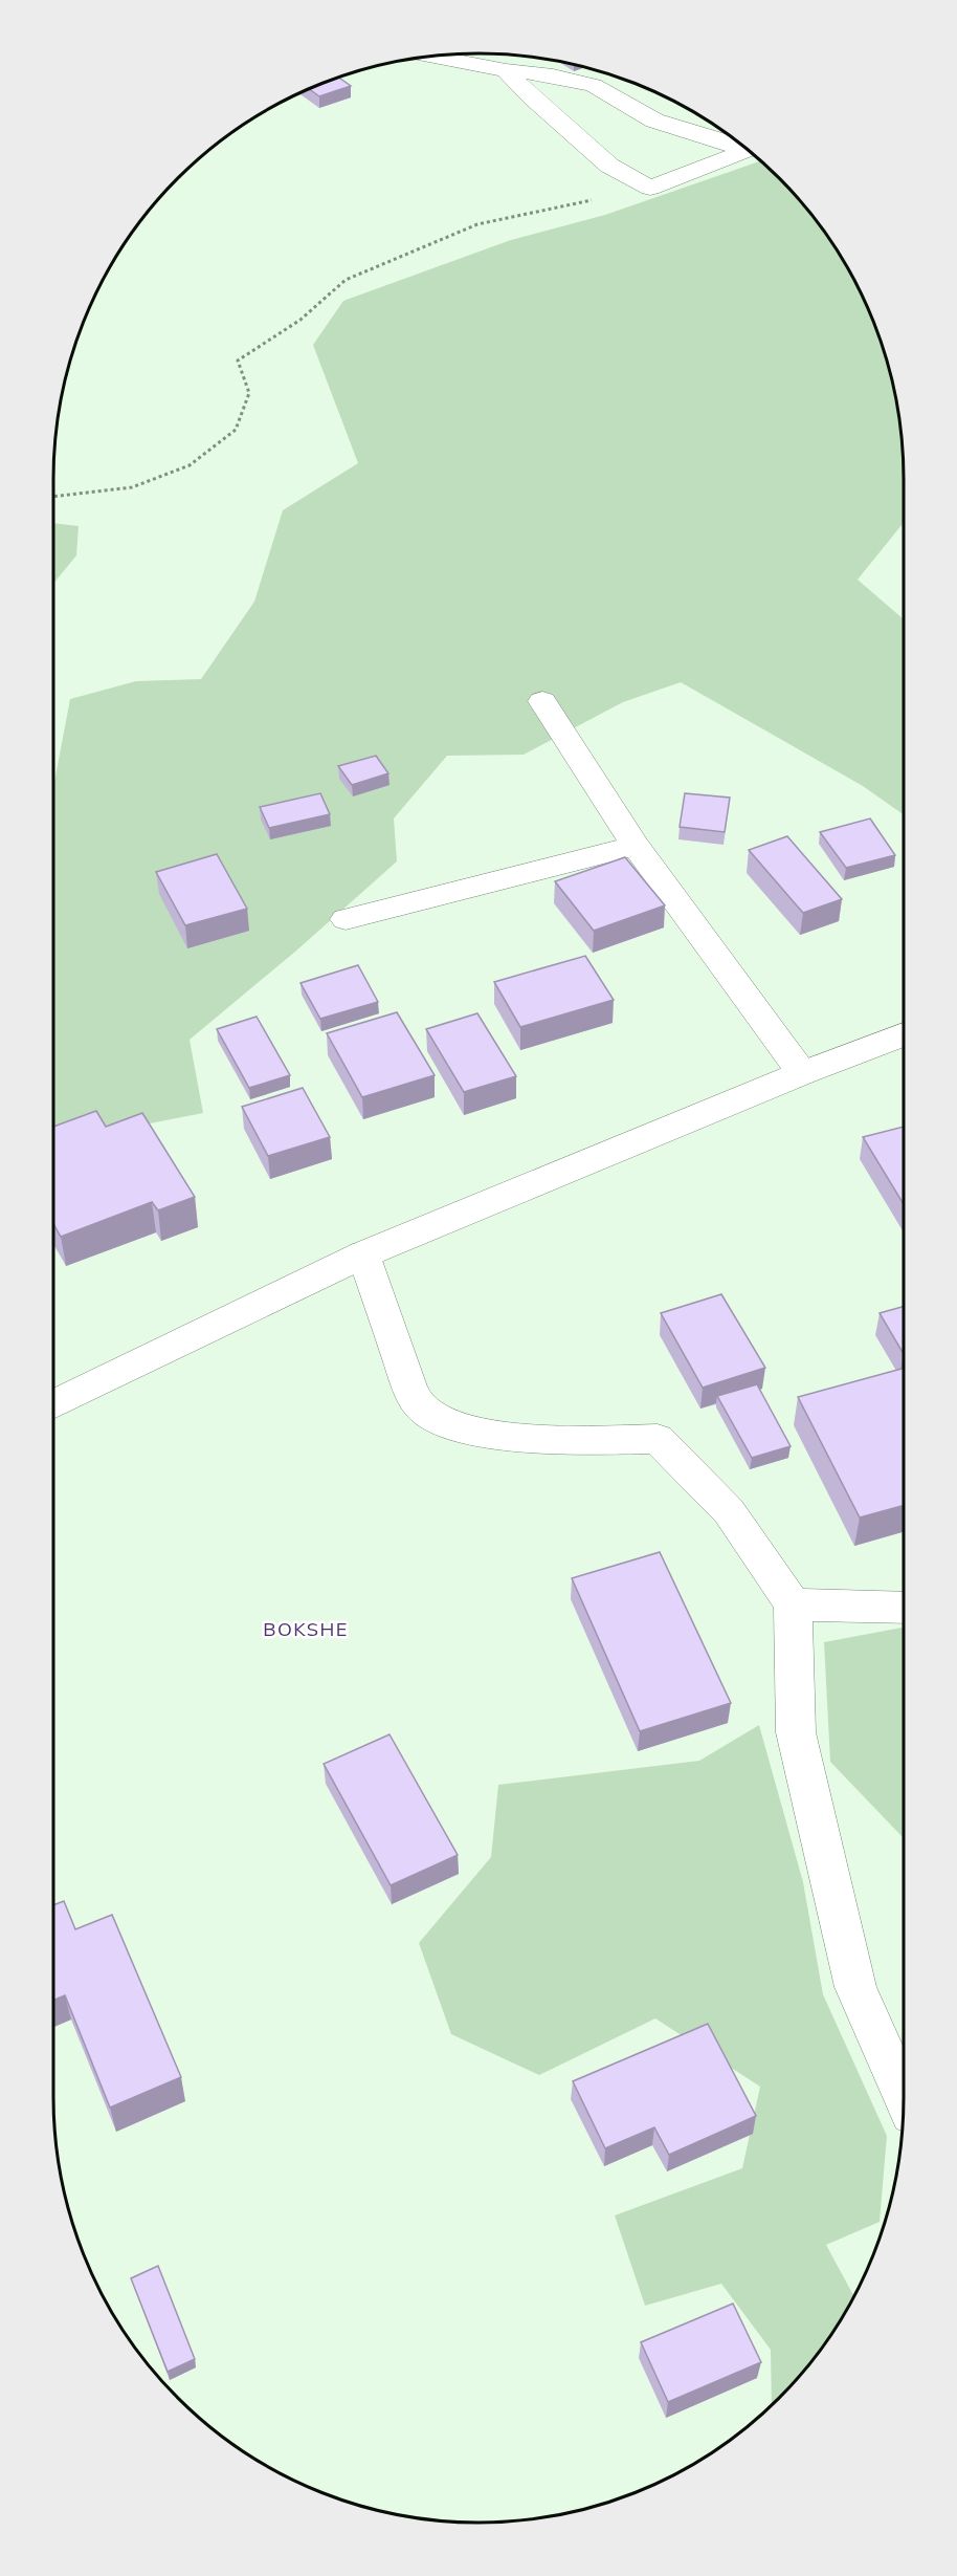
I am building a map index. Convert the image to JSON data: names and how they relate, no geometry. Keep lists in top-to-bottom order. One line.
{"districts":["BOKSHE"]}
